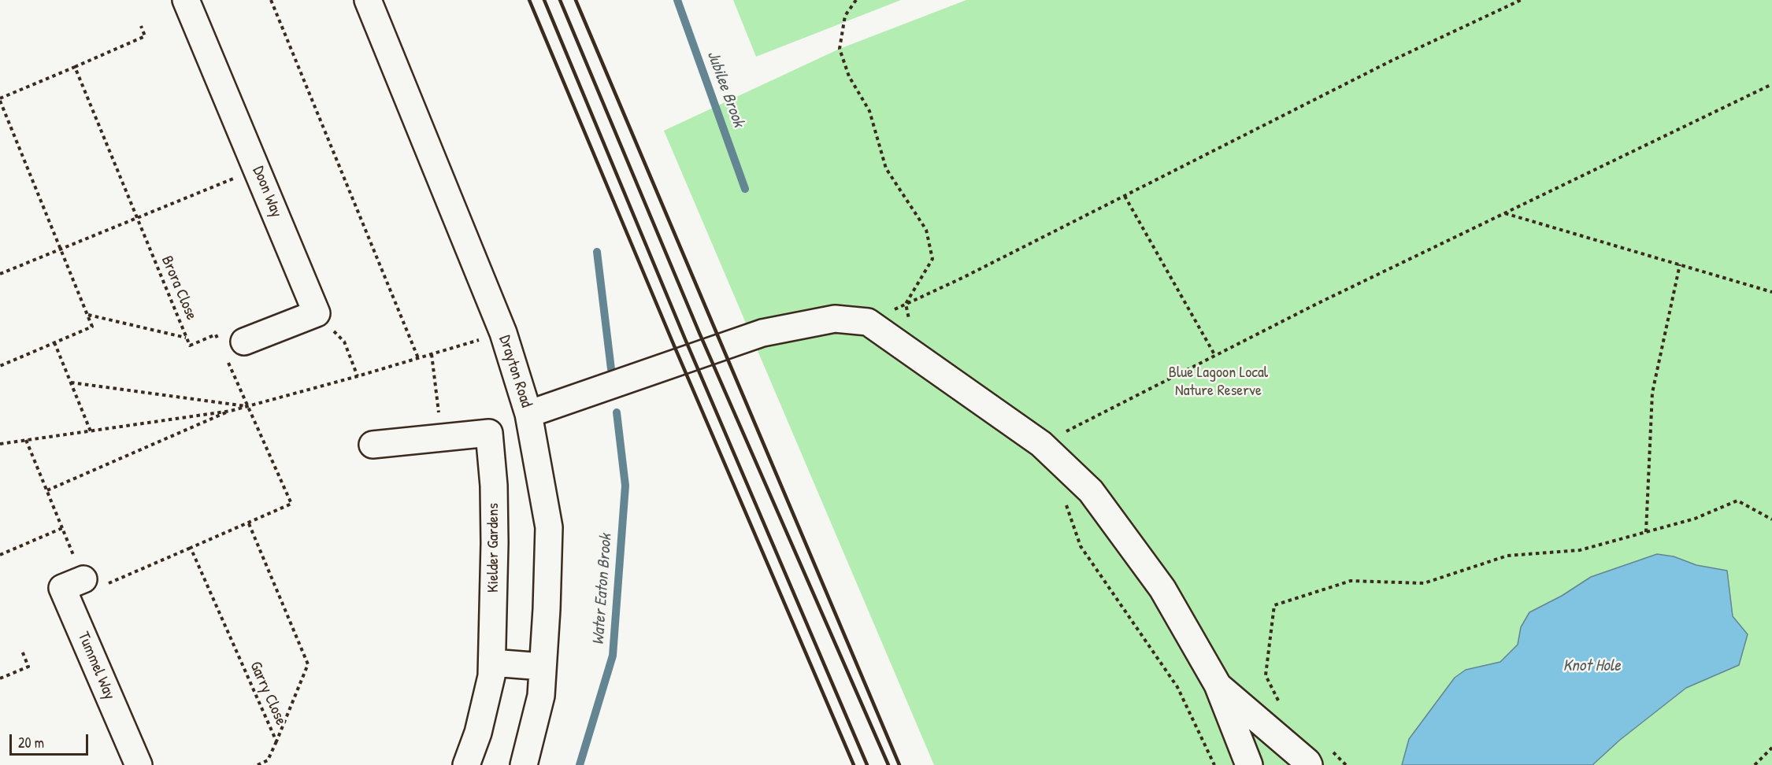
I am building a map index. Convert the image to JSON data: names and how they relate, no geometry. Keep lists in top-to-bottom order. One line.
{"streets":{"street":["Doon Way","Drayton Road","Kielder Gardens","Tummel Way"],"path":["Brora Close","Garry Close"]},"water":["Jubilee Brook","Water Eaton Brook","Knot Hole"],"parks":["Blue Lagoon Local Nature Reserve"],"scale_bar":"20 m"}
